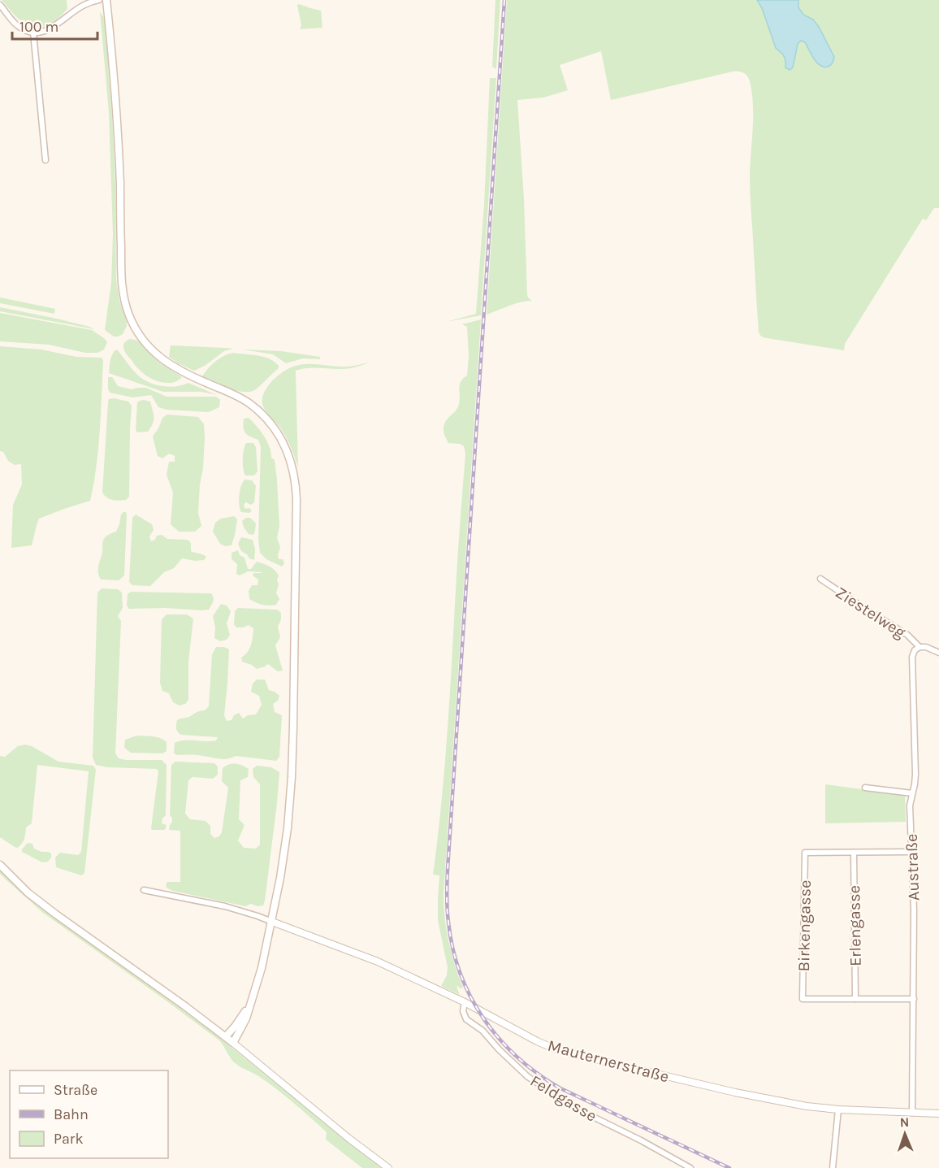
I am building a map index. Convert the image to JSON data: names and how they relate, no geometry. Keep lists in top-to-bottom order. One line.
{"streets":{"street":["Ziestelweg","Austraße","Birkengasse","Erlengasse","Mauternerstraße","Feldgasse"]},"crossings":[["Ziestelweg","Austraße"],["Austraße","Mauternerstraße"],["Birkengasse","Erlengasse"],["Mauternerstraße","Feldgasse"]],"legend":["Straße","Bahn","Park"],"scale_bar":"100 m","north":"top"}
